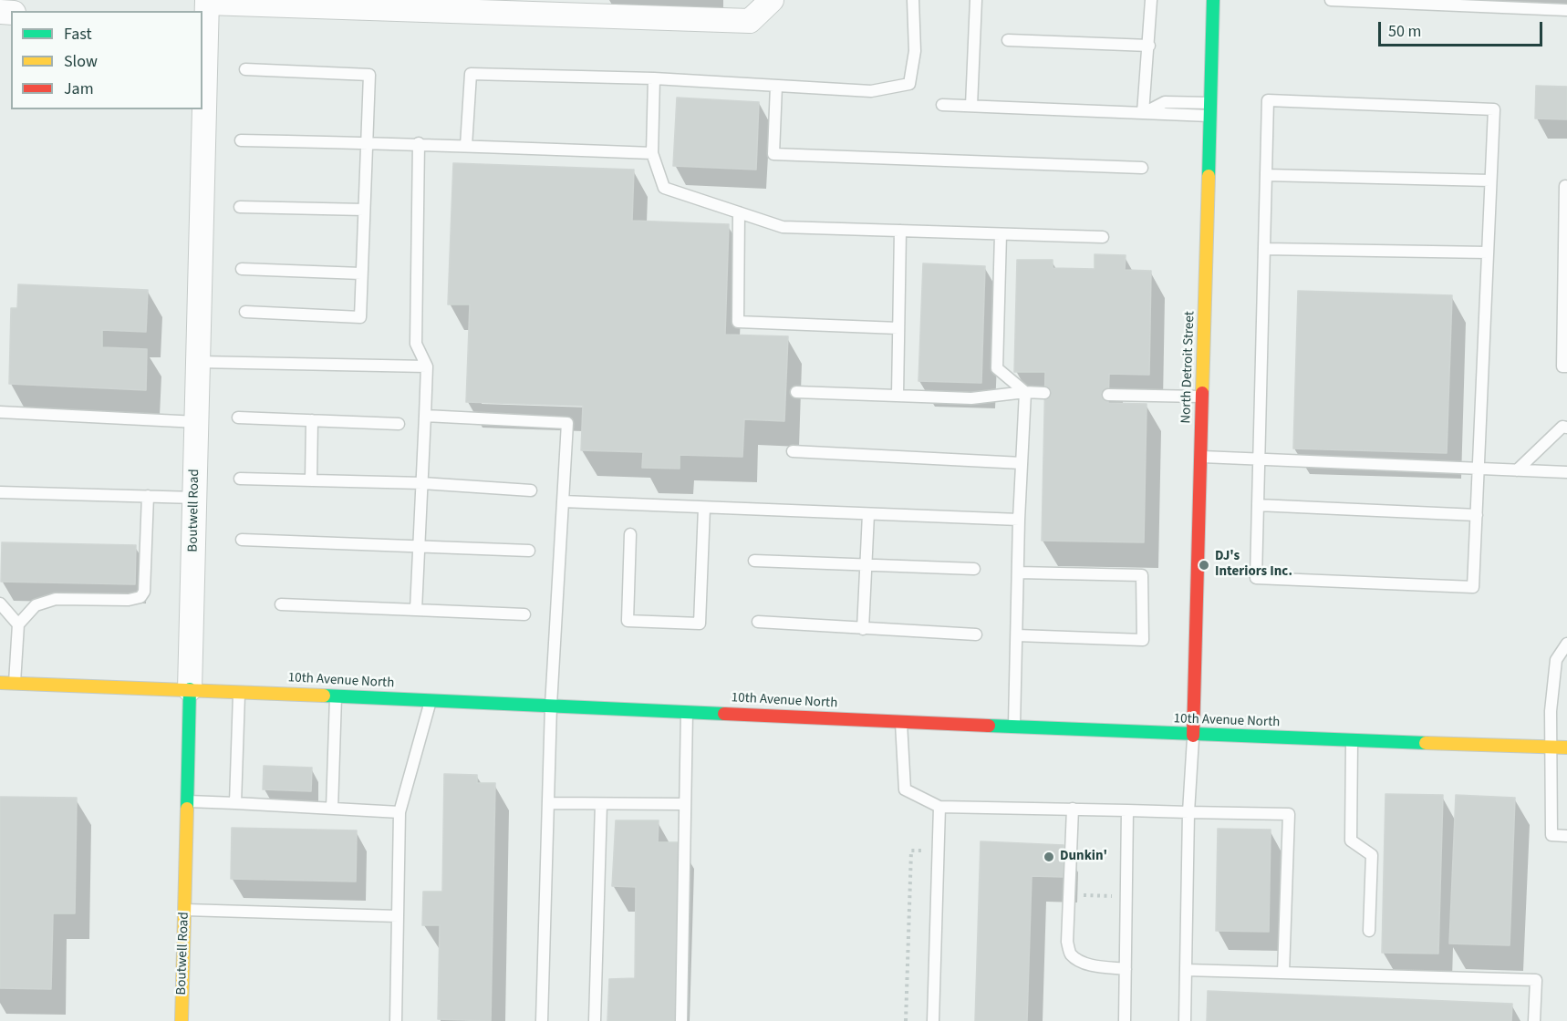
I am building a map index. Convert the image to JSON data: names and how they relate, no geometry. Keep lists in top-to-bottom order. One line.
{"streets":{"street":["North Detroit Street","Boutwell Road","10th Avenue North"]},"crossings":[["North Detroit Street","10th Avenue North"],["Boutwell Road","10th Avenue North"]],"places":["DJ's Interiors Inc.","Dunkin'"],"legend":["Fast","Slow","Jam"],"scale_bar":"50 m"}
